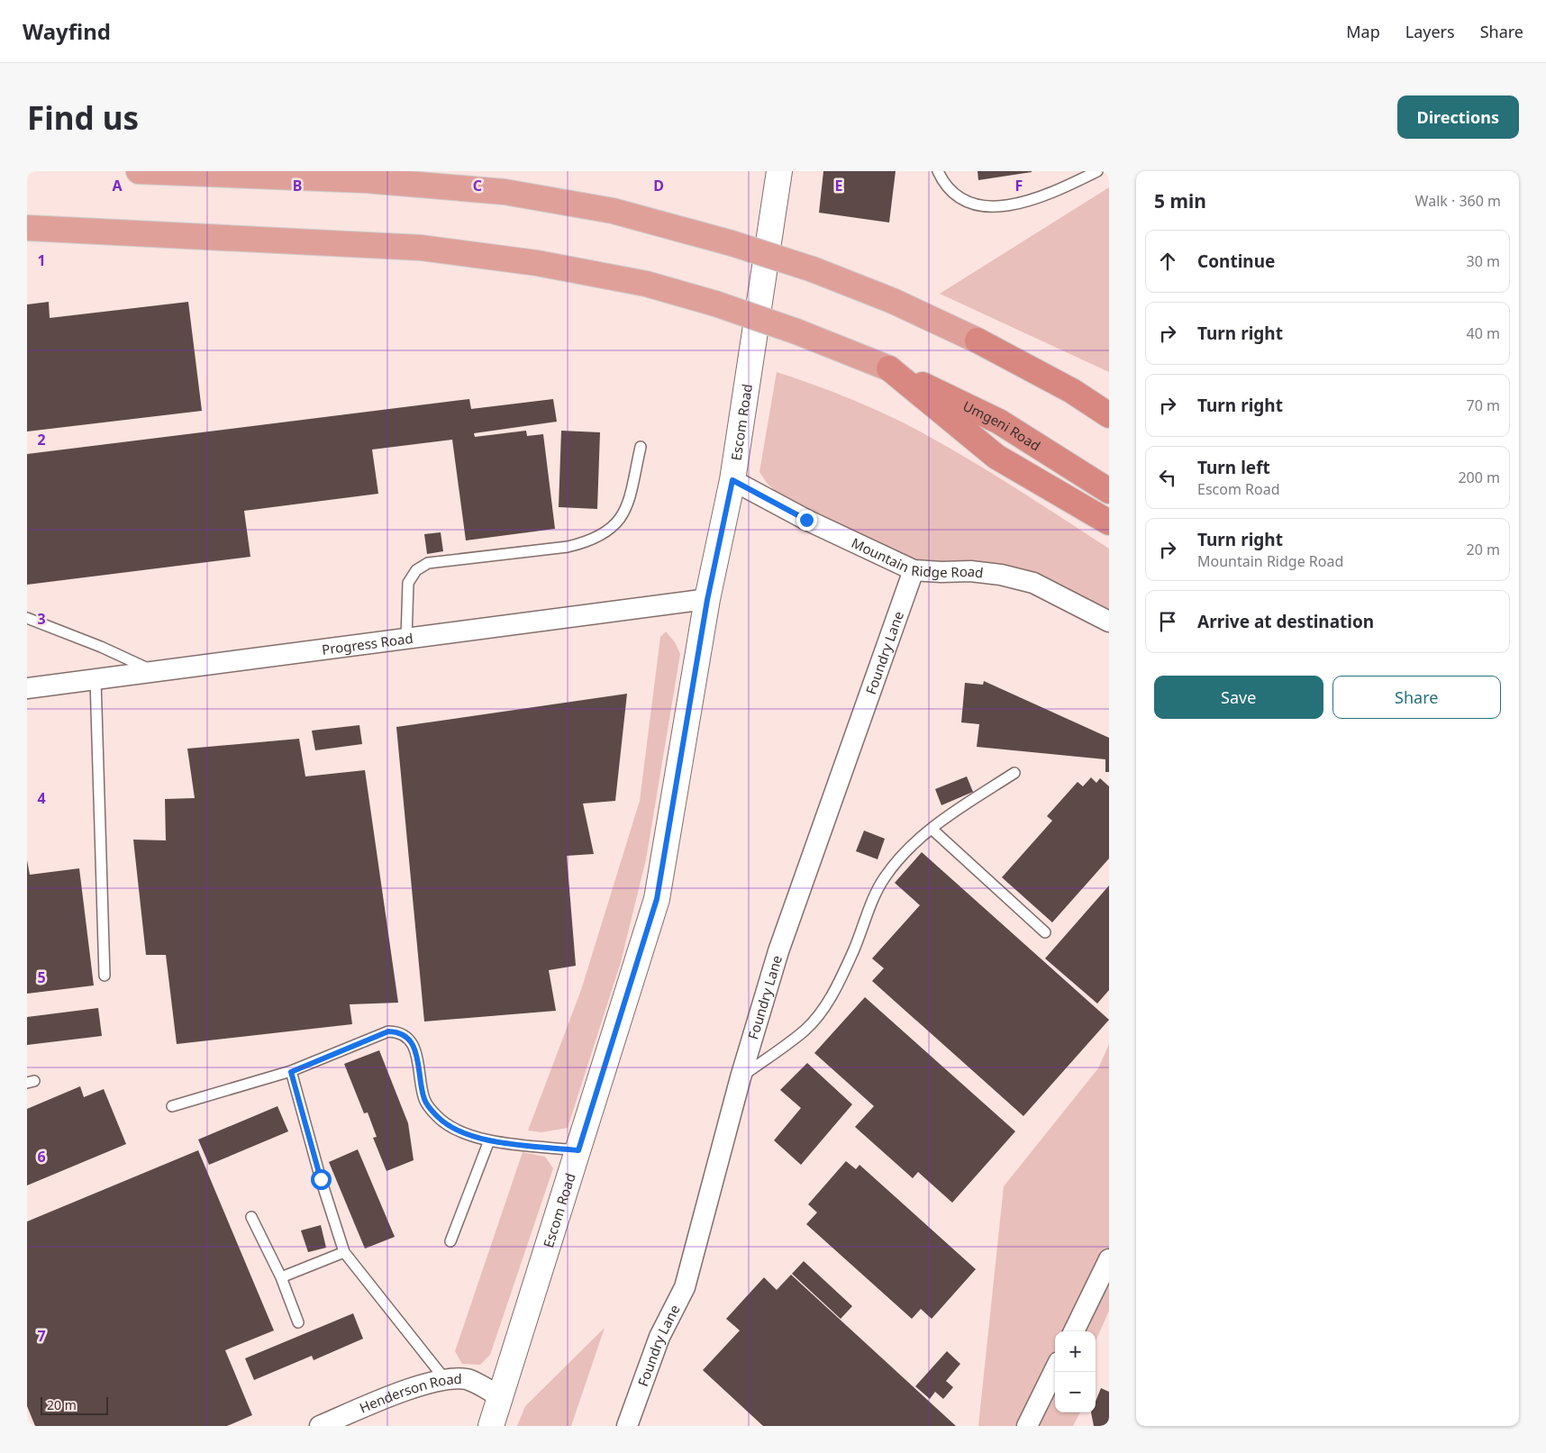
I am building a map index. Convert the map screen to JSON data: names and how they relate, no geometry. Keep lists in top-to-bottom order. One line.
{"streets":{"highway":["Umgeni Road"],"street":["Escom Road","Mountain Ridge Road","Progress Road","Foundry Lane","Henderson Road"]},"crossings":[["Escom Road","Mountain Ridge Road"],["Escom Road","Progress Road"],["Escom Road","Henderson Road"],["Mountain Ridge Road","Foundry Lane"]],"scale_bar":"20 m","page":{"header":"Wayfind","nav":["Map","Layers","Share"],"buttons":["Directions",["Save","Share"]],"title":"Find us","heading":["5 min","Walk · 360 m"],"list":[["Continue","30 m"],["Turn right","40 m"],["Turn right","70 m"],["Turn left","Escom Road","200 m"],["Turn right","Mountain Ridge Road","20 m"],"Arrive at destination"],"map_buttons":["+","−"],"scale":"20 m"},"grid":{"columns":["A","B","C","D","E","F"],"rows":["1","2","3","4","5","6","7"]}}
